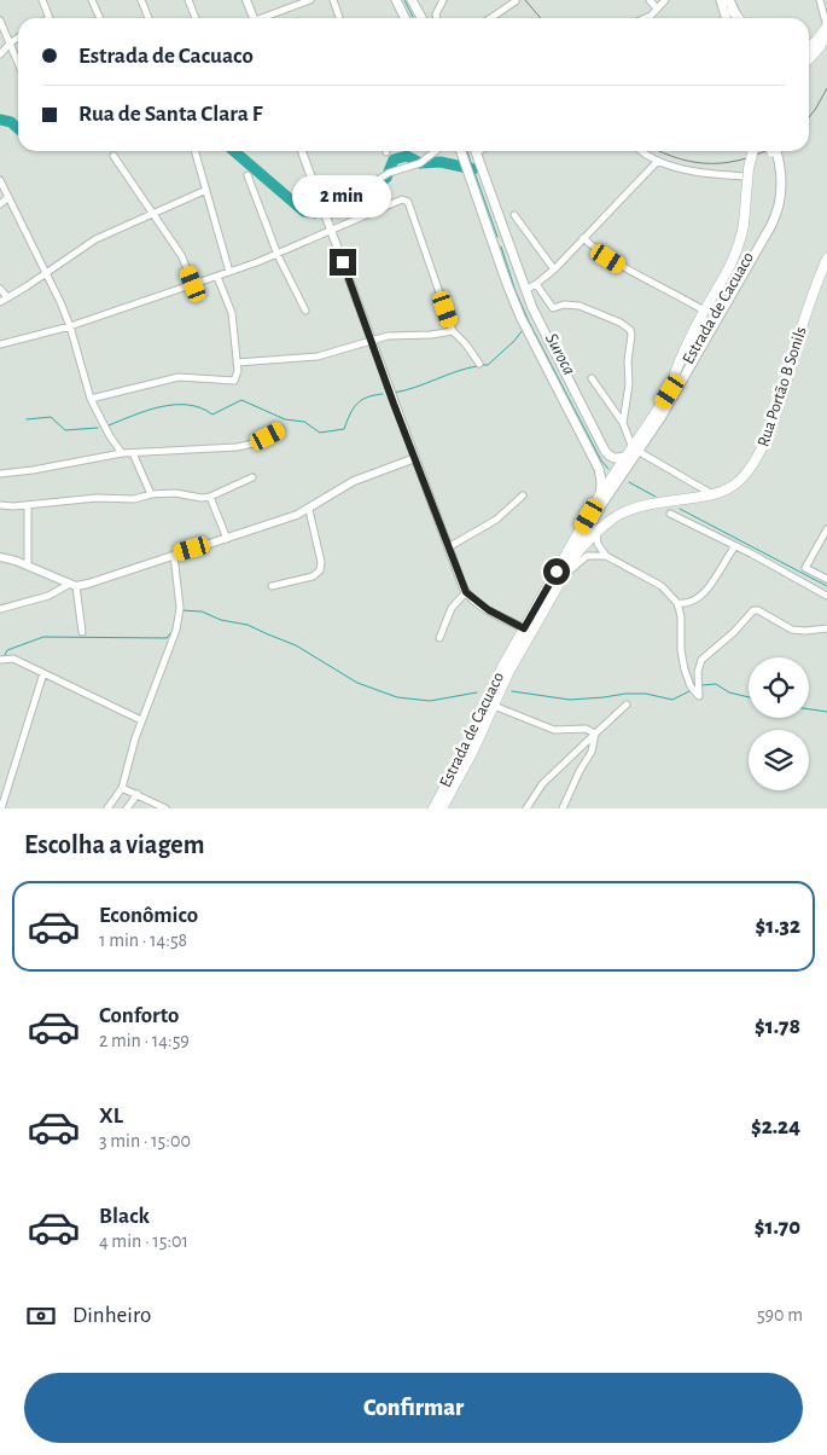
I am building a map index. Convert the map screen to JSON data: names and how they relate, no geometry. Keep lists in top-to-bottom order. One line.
{"streets":{"main road":["Estrada de Cacuaco","Rua Portão B Sonils"]},"crossings":[["Estrada de Cacuaco","Rua Portão B Sonils"]],"water":["Suroca"],"page":{"banner":["Estrada de Cacuaco","Rua de Santa Clara F"],"bubble":"2 min","heading":"Escolha a viagem","list":[{"name":"Econômico","note":"1 min · 14:58","value":"$1.32"},{"name":"Conforto","note":"2 min · 14:59","value":"$1.78"},{"name":"XL","note":"3 min · 15:00","value":"$2.24"},{"name":"Black","note":"4 min · 15:01","value":"$1.70"}],"pay":["Dinheiro","590 m"],"buttons":"Confirmar"}}
